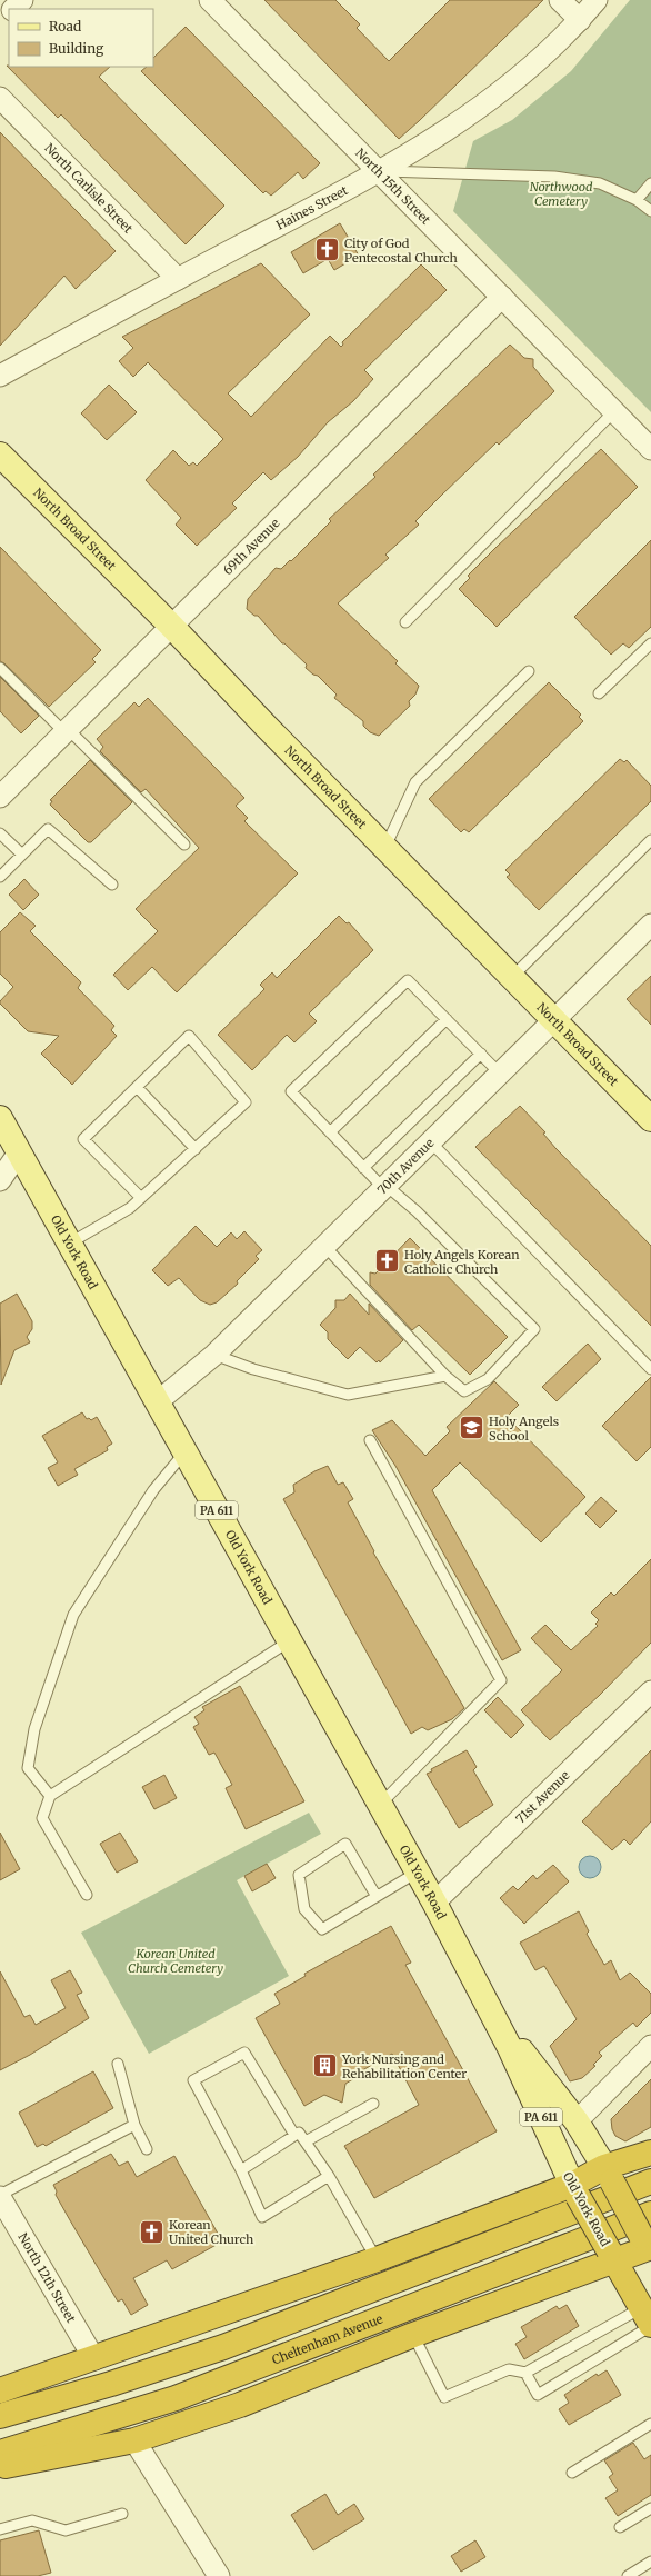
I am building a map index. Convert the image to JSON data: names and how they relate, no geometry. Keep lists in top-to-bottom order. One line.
{"streets":{"highway":["Old York Road","PA 611","Cheltenham Avenue"],"main road":["North Broad Street"],"street":["North 15th Street","North Carlisle Street","Haines Street","69th Avenue","70th Avenue","71st Avenue","North 12th Street"]},"crossings":[["North 15th Street","Haines Street"],["North 15th Street","69th Avenue"],["North Carlisle Street","Haines Street"],["North Broad Street","69th Avenue"],["North Broad Street","70th Avenue"],["70th Avenue","Old York Road"],["Old York Road","71st Avenue"]],"parks":["Northwood Cemetery","Korean United Church Cemetery"],"places":{"church":["City of God Pentecostal Church","Holy Angels Korean Catholic Church","Korean United Church"],"school or university":["Holy Angels School"],"building":["York Nursing and Rehabilitation Center"]},"legend":["Road","Building"]}
